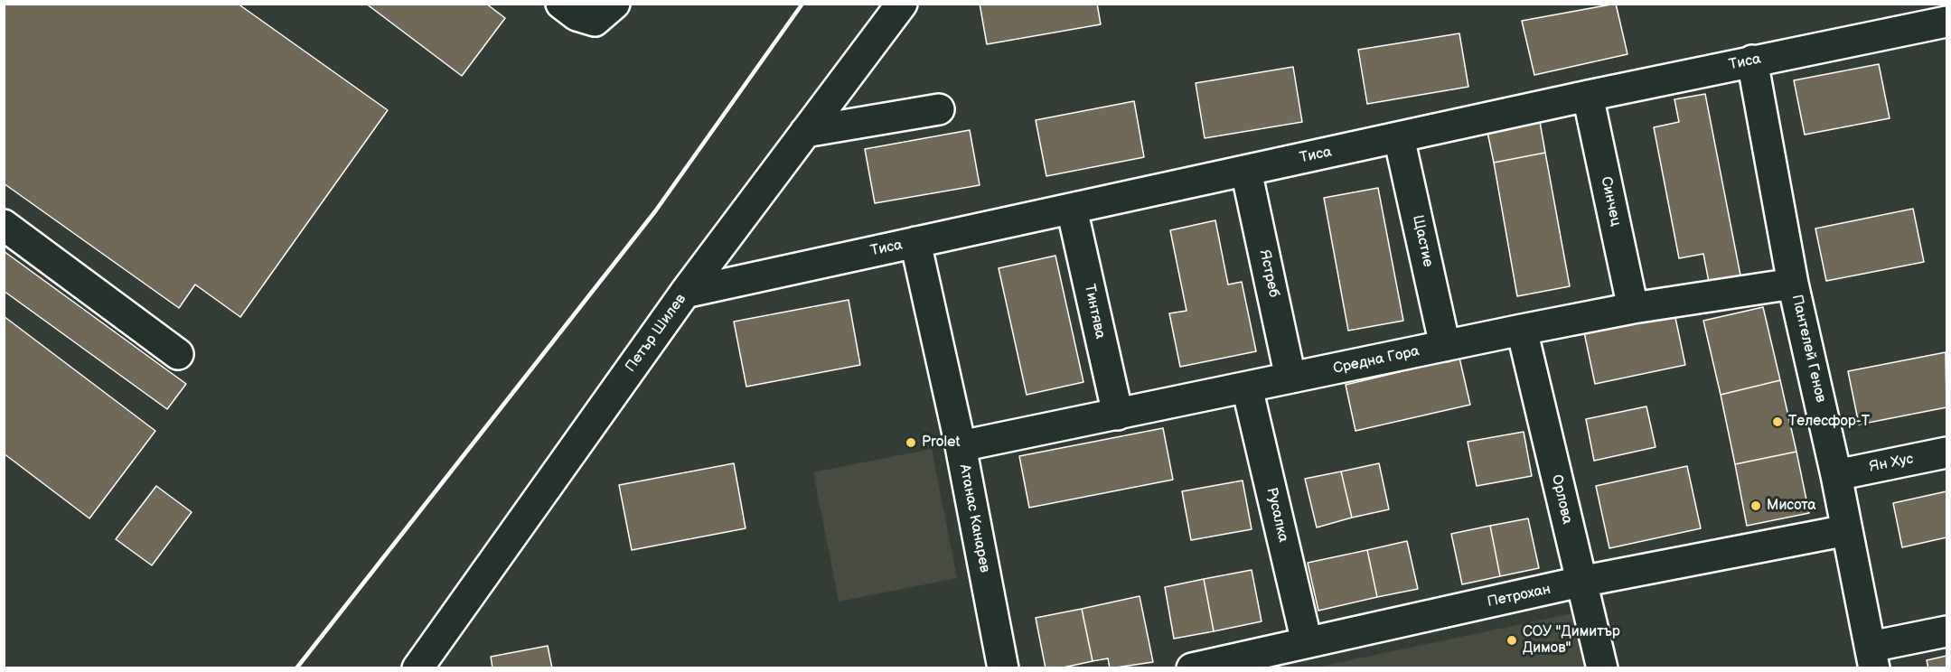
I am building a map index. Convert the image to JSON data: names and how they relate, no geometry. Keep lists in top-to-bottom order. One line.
{"streets":{"street":["Тиса","Синчец","Щастие","Ястреб","Тинтява","Петър Шилев","Пантелей Генов","Средна Гора","Ян Хус","Орлова","Русалка","Атанас Канарев","Петрохан"]},"crossings":[["Тиса","Синчец"],["Тиса","Щастие"],["Тиса","Ястреб"],["Тиса","Тинтява"],["Тиса","Петър Шилев"],["Тиса","Пантелей Генов"],["Тиса","Атанас Канарев"],["Синчец","Средна Гора"],["Щастие","Средна Гора"],["Ястреб","Средна Гора"],["Тинтява","Средна Гора"],["Пантелей Генов","Средна Гора"],["Пантелей Генов","Ян Хус"],["Пантелей Генов","Петрохан"],["Средна Гора","Орлова"],["Средна Гора","Русалка"],["Средна Гора","Атанас Канарев"],["Орлова","Петрохан"],["Русалка","Петрохан"]],"places":["Телесфор-Т","Prolet","Мисота","СОУ \"Димитър Димов\""]}
